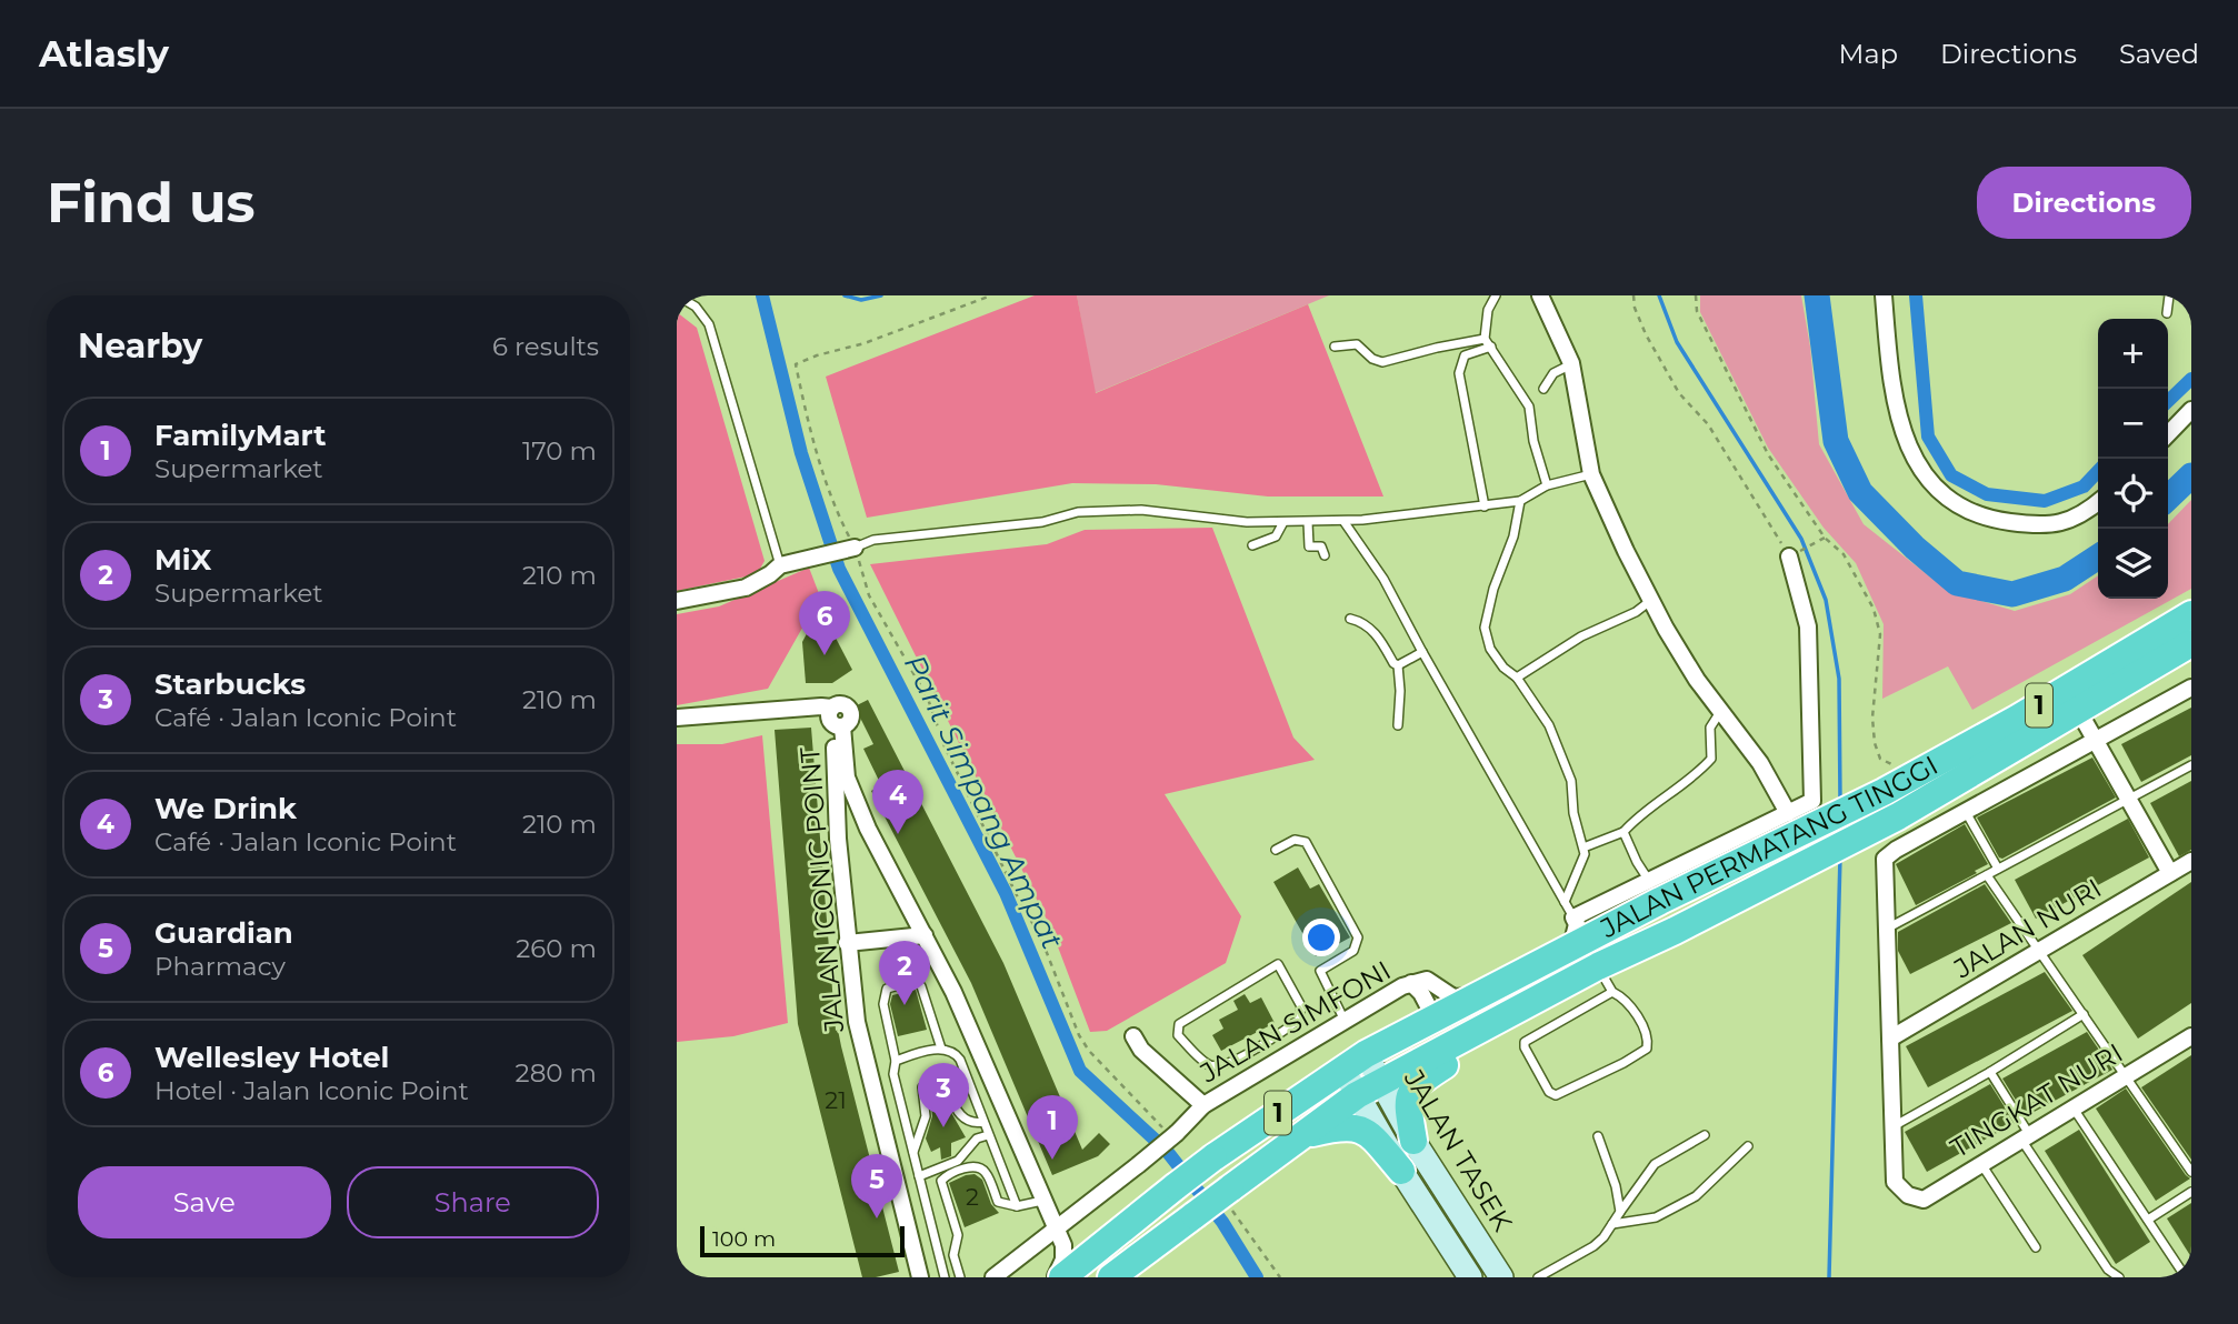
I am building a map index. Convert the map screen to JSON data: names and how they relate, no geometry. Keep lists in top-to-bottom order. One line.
{"streets":{"highway":["1","JALAN PERMATANG TINGGI"],"main road":["JALAN TASEK"],"street":["JALAN ICONIC POINT","JALAN NURI","JALAN SIMFONI","TINGKAT NURI"]},"crossings":[["1","JALAN PERMATANG TINGGI"],["1","JALAN TASEK"],["JALAN PERMATANG TINGGI","JALAN SIMFONI"],["JALAN PERMATANG TINGGI","JALAN TASEK"],["JALAN ICONIC POINT","JALAN SIMFONI"]],"water":["Parit Simpang Ampat"],"house_numbers":["21","2"],"scale_bar":"100 m","page":{"header":"Atlasly","nav":["Map","Directions","Saved"],"buttons":["Directions",["Save","Share"]],"title":"Find us","heading":["Nearby","6 results"],"map_buttons":["+","−"],"list":[{"mark":"1","name":"FamilyMart","note":"Supermarket","value":"170 m"},{"mark":"2","name":"MiX","note":"Supermarket","value":"210 m"},{"mark":"3","name":"Starbucks","note":"Café · Jalan Iconic Point","value":"210 m"},{"mark":"4","name":"We Drink","note":"Café · Jalan Iconic Point","value":"210 m"},{"mark":"5","name":"Guardian","note":"Pharmacy","value":"260 m"},{"mark":"6","name":"Wellesley Hotel","note":"Hotel · Jalan Iconic Point","value":"280 m"}],"pins":["6","4","2","3","1","5"],"scale":"100 m"}}
